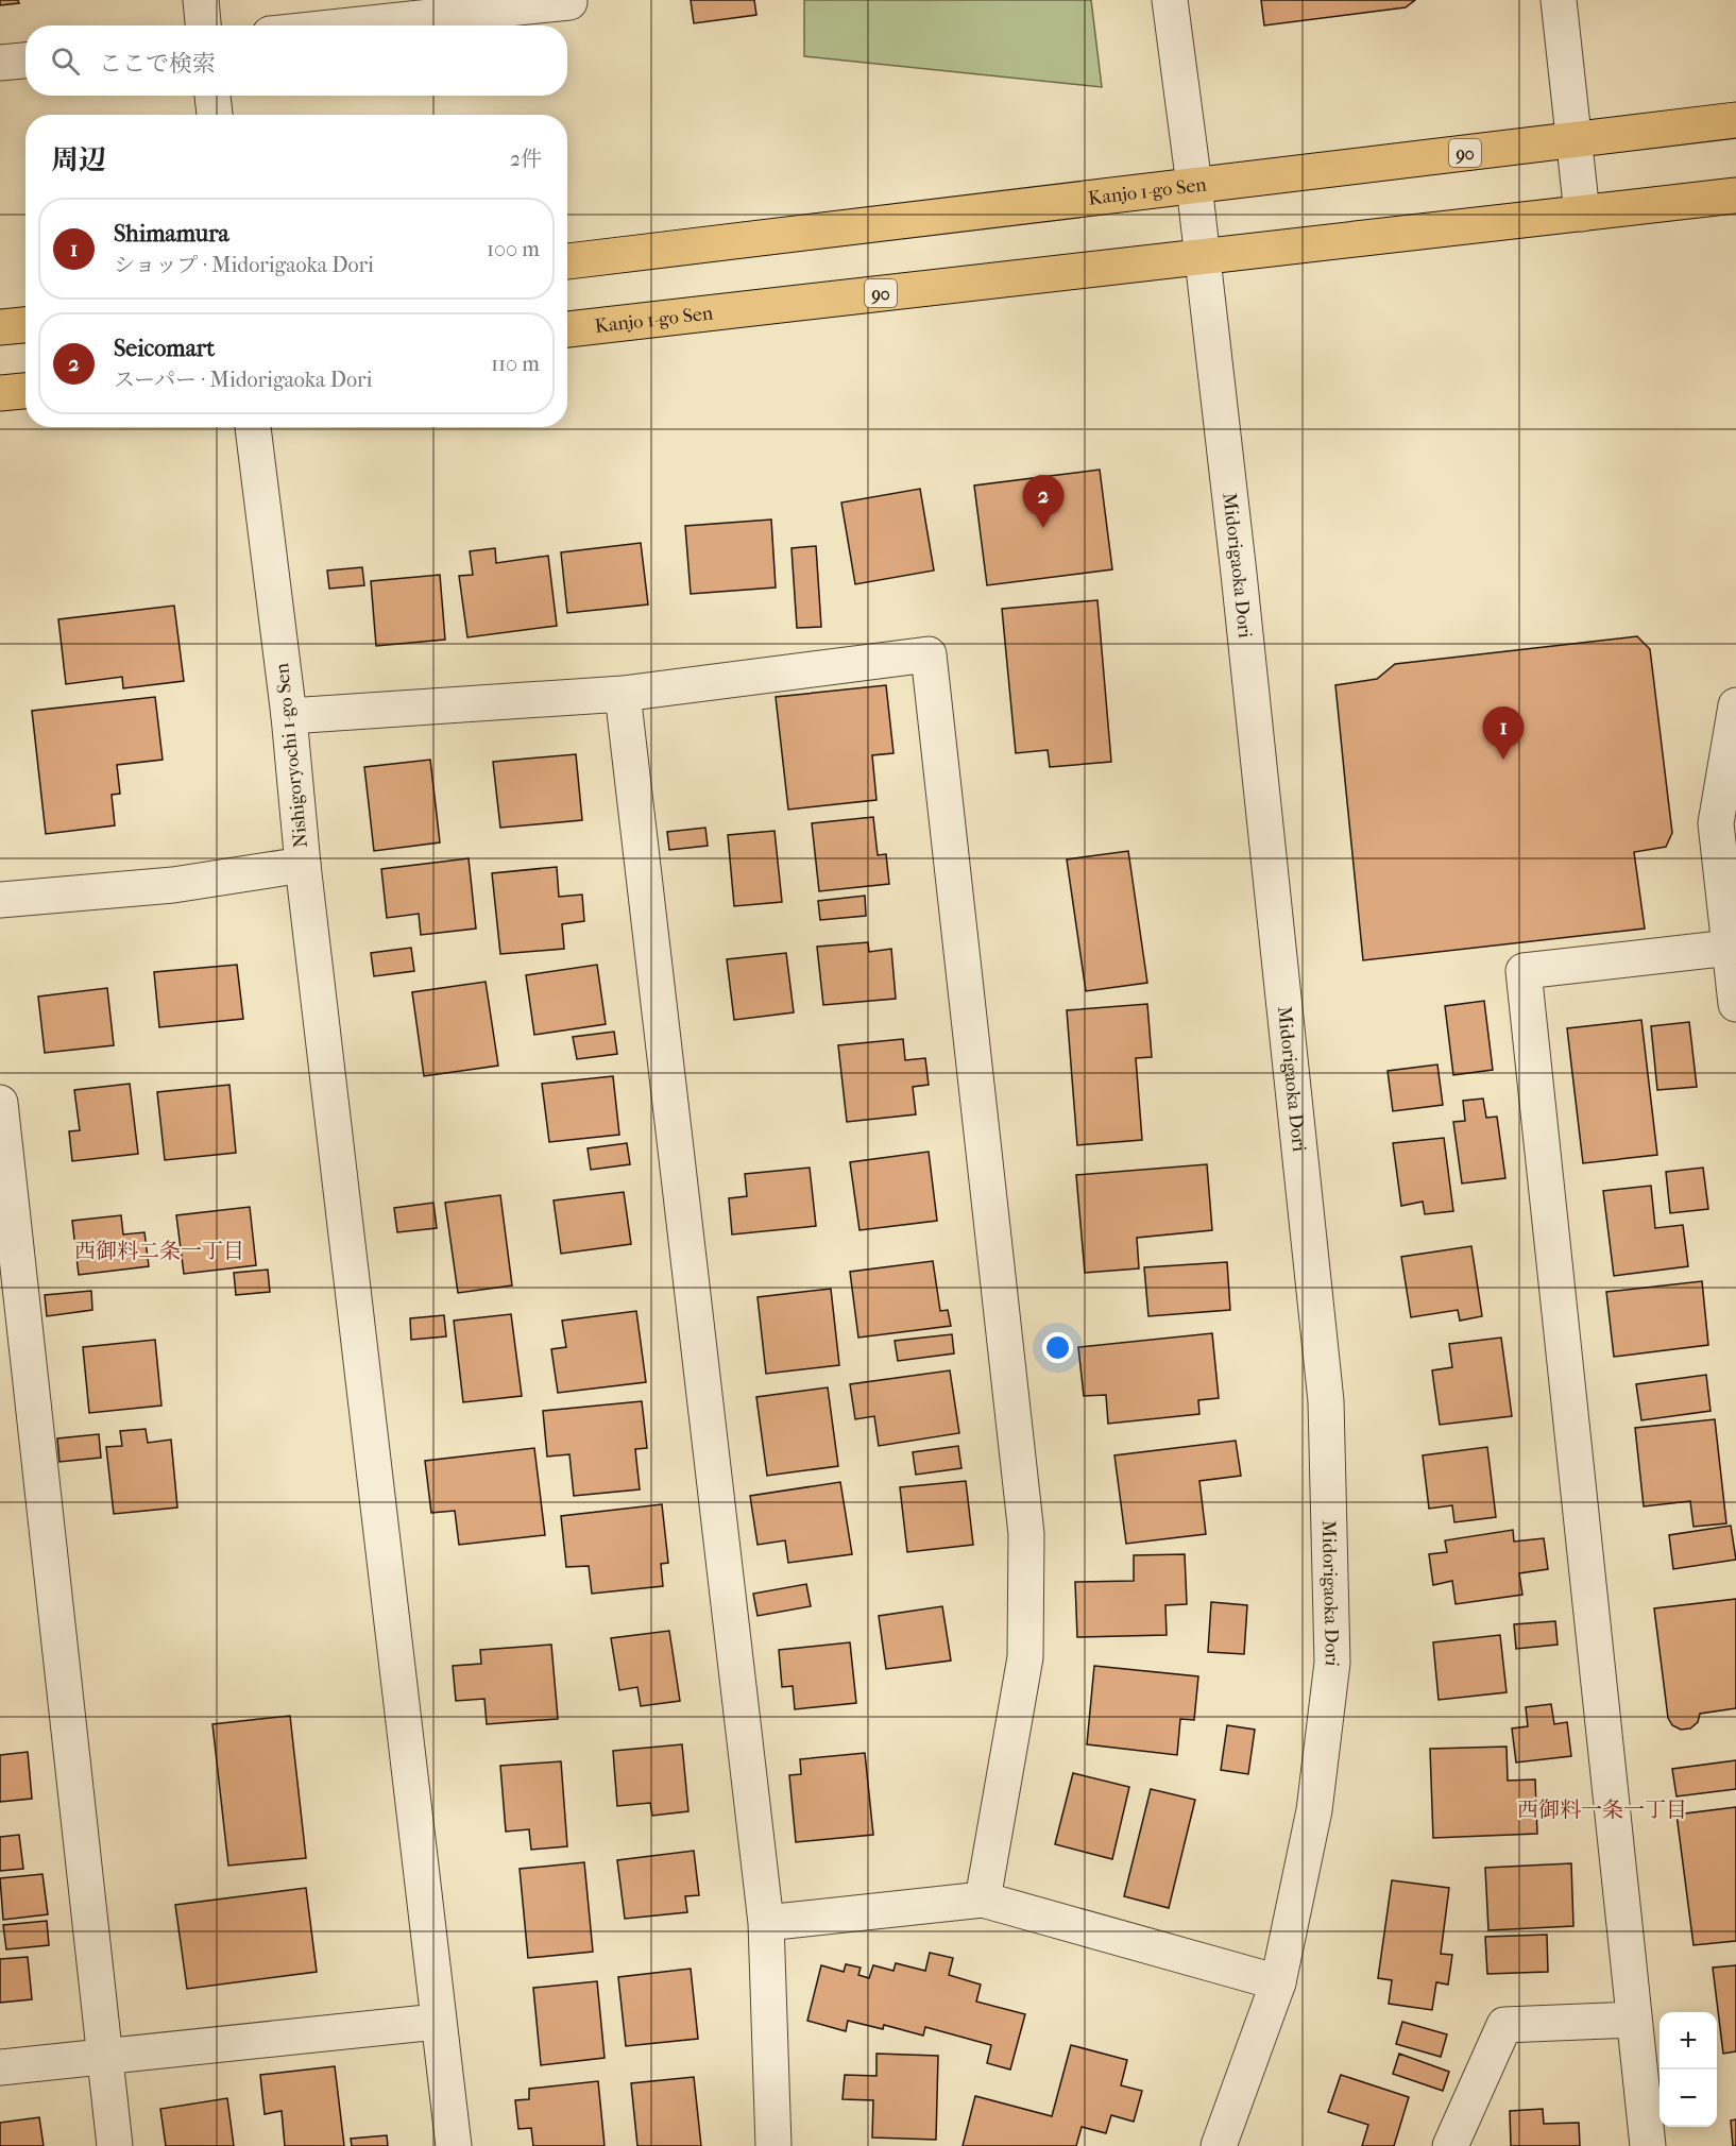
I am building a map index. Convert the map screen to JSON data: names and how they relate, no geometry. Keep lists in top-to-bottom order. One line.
{"streets":{"main road":["90","Kanjo 1-go Sen"],"street":["Midorigaoka Dori","Nishigoryochi 1-go Sen"]},"crossings":[["Kanjo 1-go Sen","Midorigaoka Dori"]],"districts":["西御料二条一丁目","西御料一条一丁目"],"page":{"search":"ここで検索","heading":["周辺","2件"],"list":[{"mark":"1","name":"Shimamura","note":"ショップ · Midorigaoka Dori","value":"100 m"},{"mark":"2","name":"Seicomart","note":"スーパー · Midorigaoka Dori","value":"110 m"}],"pins":["2","1"],"map_buttons":["+","−"]}}
